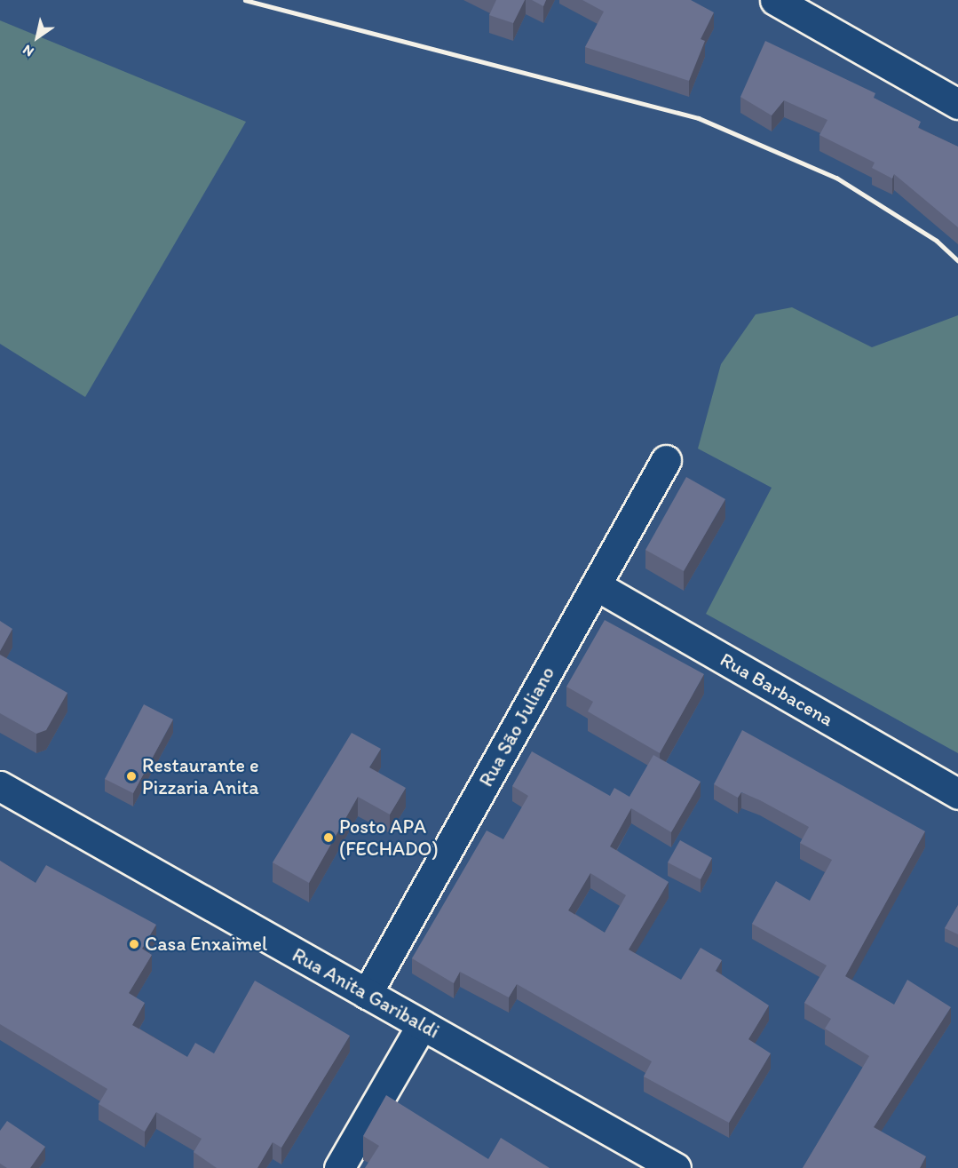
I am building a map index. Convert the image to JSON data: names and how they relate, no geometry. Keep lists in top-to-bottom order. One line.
{"streets":{"street":["Rua Barbacena","Rua São Juliano","Rua Anita Garibaldi"]},"crossings":[["Rua Barbacena","Rua São Juliano"],["Rua São Juliano","Rua Anita Garibaldi"]],"places":["Restaurante e Pizzaria Anita","Posto APA (FECHADO)","Casa Enxaimel"],"north":"bottom left"}
